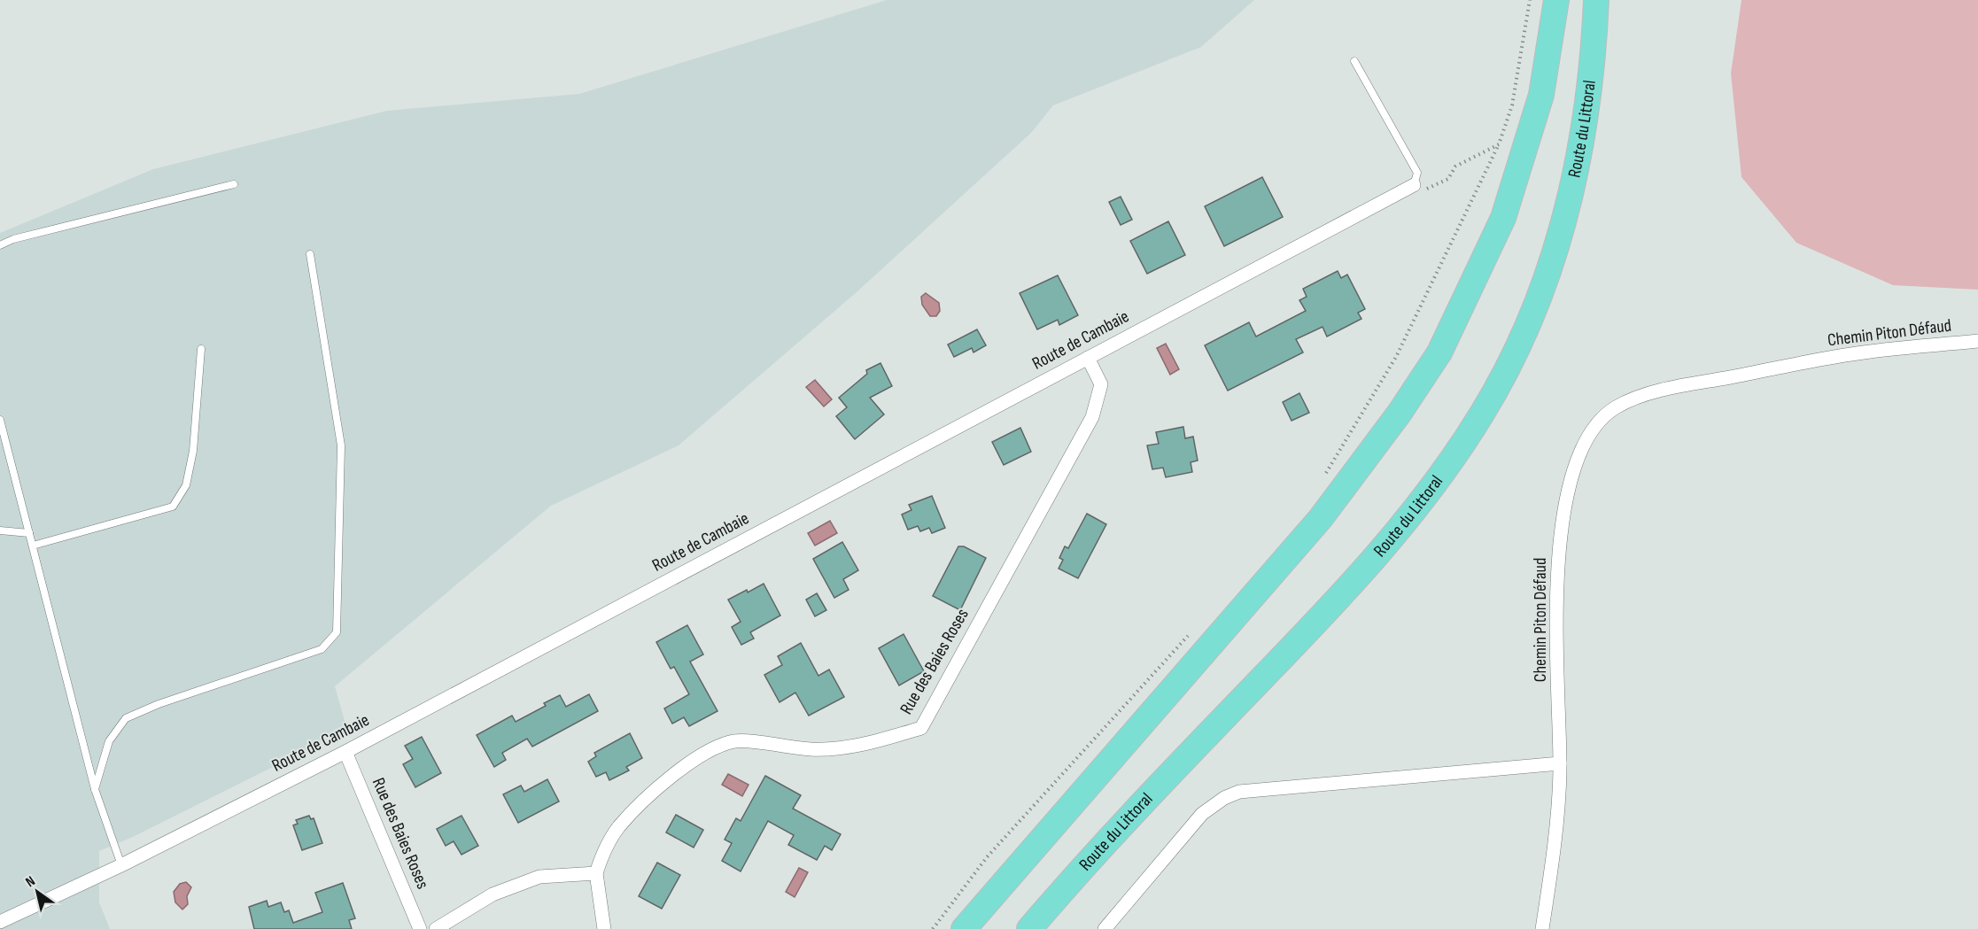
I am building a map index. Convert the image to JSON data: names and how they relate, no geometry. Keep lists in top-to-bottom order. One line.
{"streets":{"highway":["Route du Littoral"],"street":["Chemin Piton Défaud","Route de Cambaie","Rue des Baies Roses"]},"crossings":[["Route de Cambaie","Rue des Baies Roses"]],"north":"top left"}
